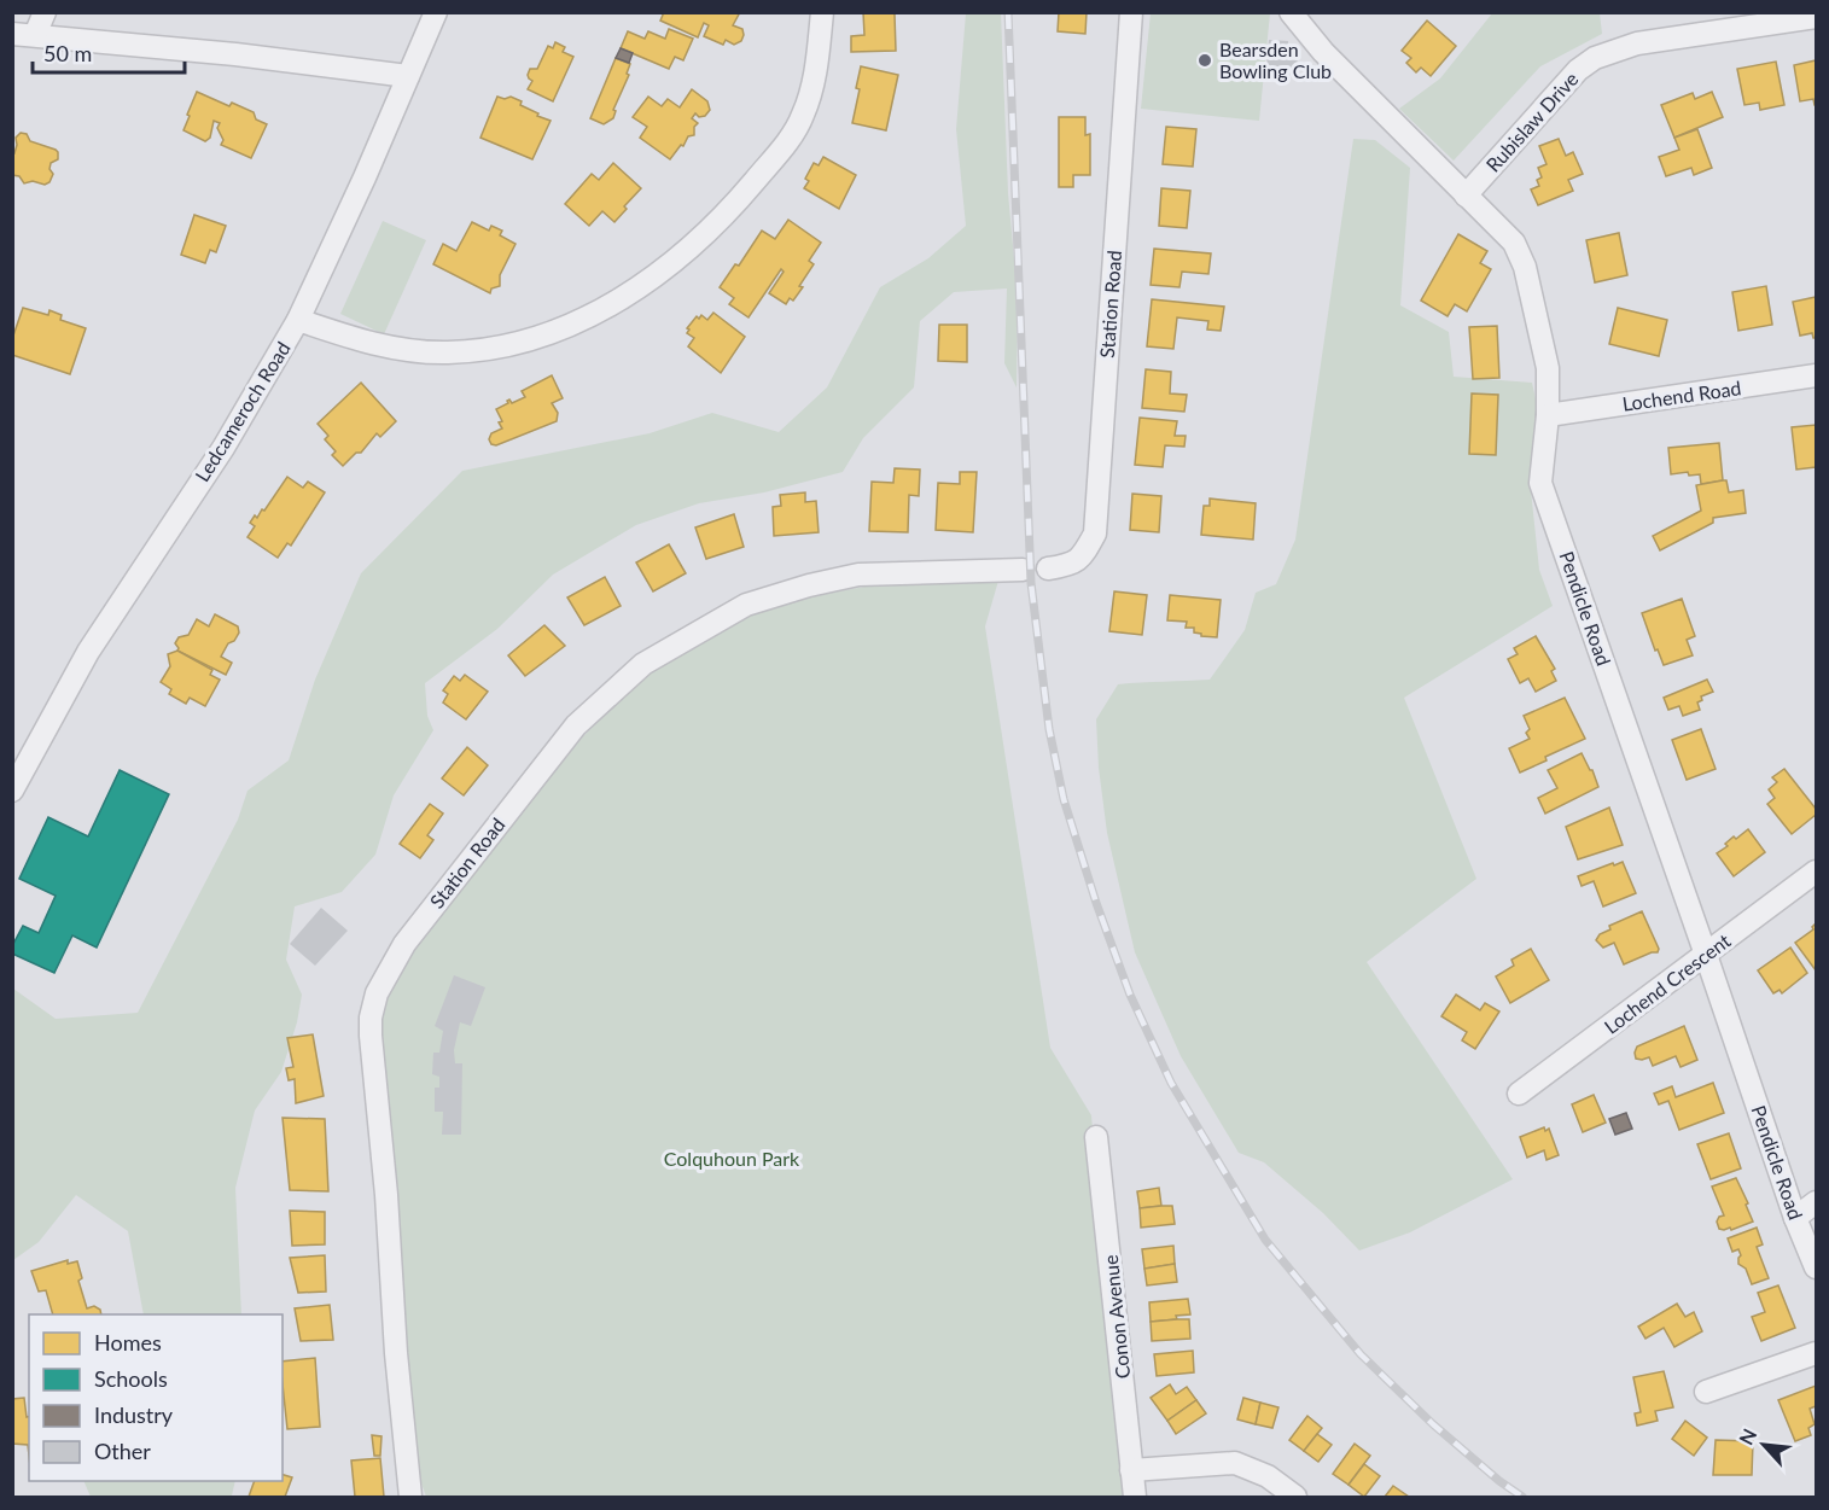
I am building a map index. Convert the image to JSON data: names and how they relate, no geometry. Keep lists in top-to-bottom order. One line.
{"streets":{"street":["Rubislaw Drive","Station Road","Lochend Road","Ledcameroch Road","Pendicle Road","Lochend Crescent","Conon Avenue"]},"crossings":[["Rubislaw Drive","Pendicle Road"],["Lochend Road","Pendicle Road"],["Pendicle Road","Lochend Crescent"]],"parks":["Colquhoun Park"],"places":["Bearsden Bowling Club"],"legend":["Homes","Schools","Industry","Other"],"scale_bar":"50 m","north":"top left"}
